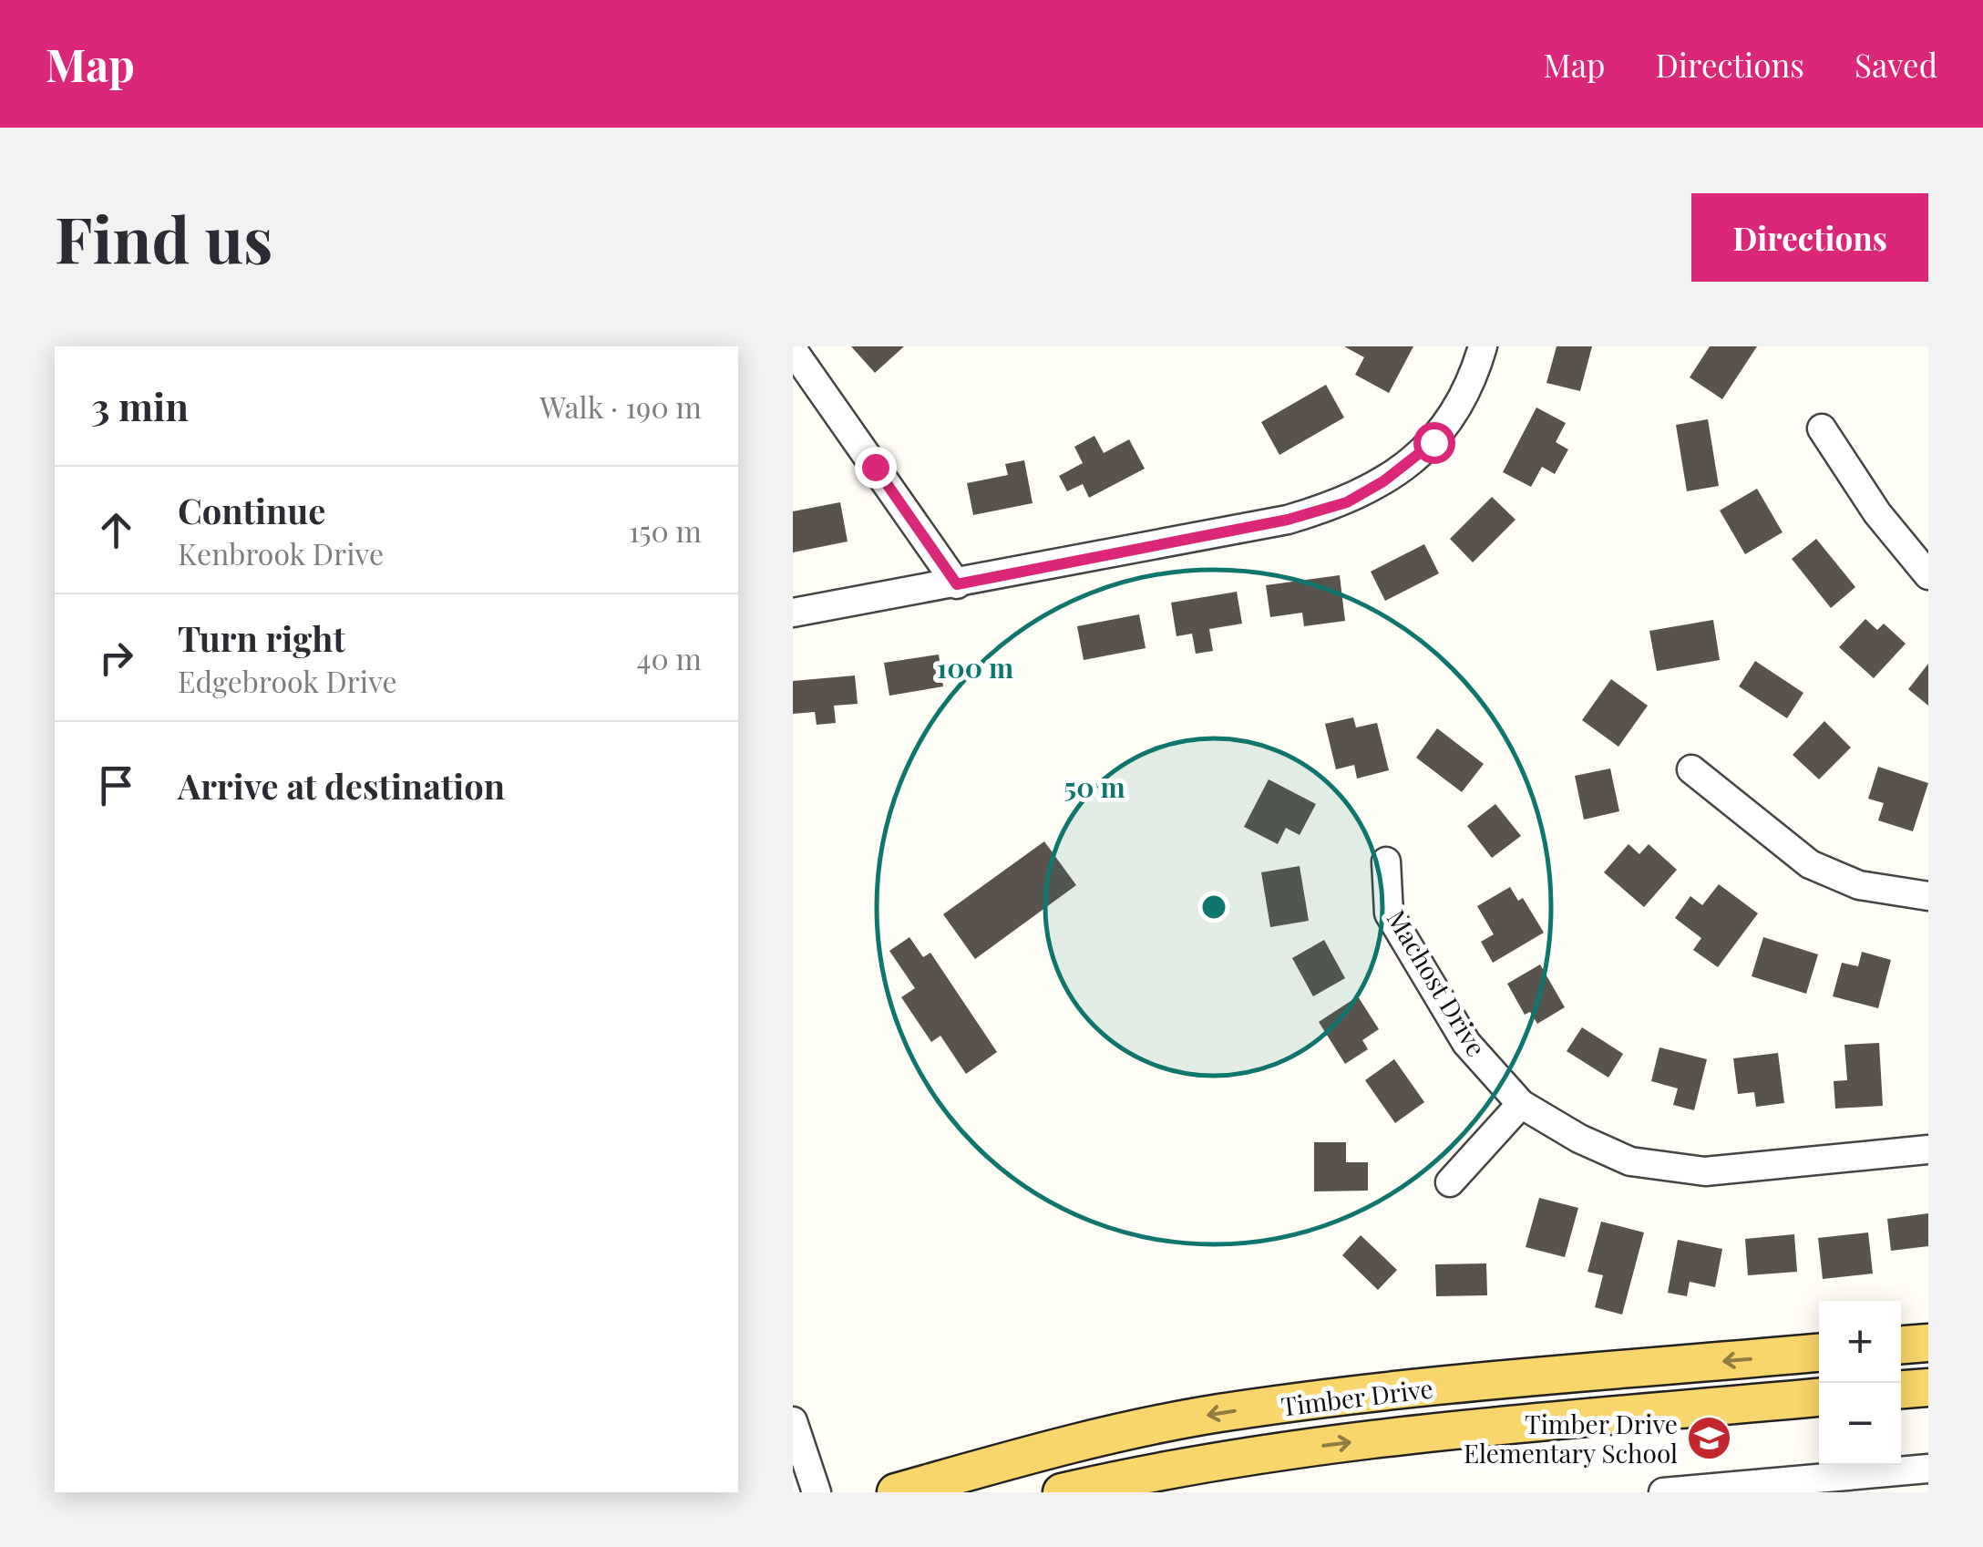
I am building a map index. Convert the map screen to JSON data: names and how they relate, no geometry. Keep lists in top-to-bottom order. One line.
{"streets":{"main road":["Timber Drive"],"street":["Machost Drive"]},"places":{"school or university":["Timber Drive Elementary School"]},"page":{"header":"Map","nav":["Map","Directions","Saved"],"buttons":"Directions","title":"Find us","heading":["3 min","Walk · 190 m"],"list":[["Continue","Kenbrook Drive","150 m"],["Turn right","Edgebrook Drive","40 m"],"Arrive at destination"],"map_buttons":["+","−"]},"rings":["100 m","50 m"]}
